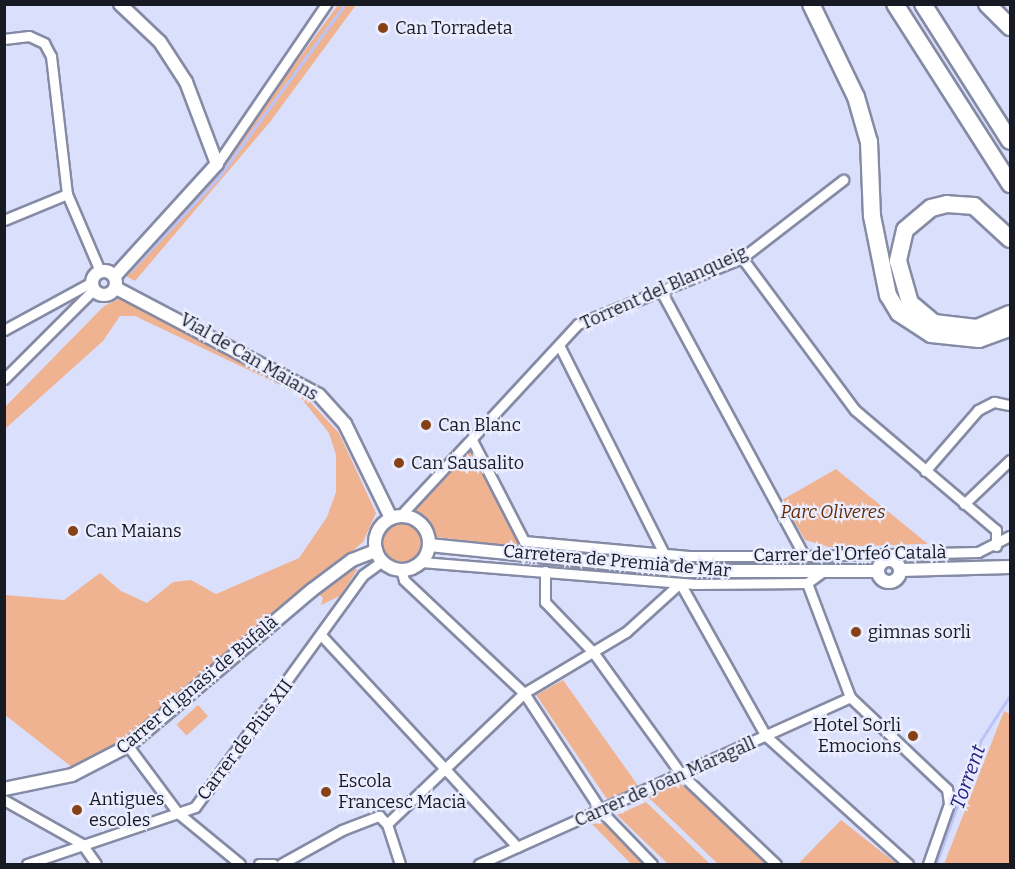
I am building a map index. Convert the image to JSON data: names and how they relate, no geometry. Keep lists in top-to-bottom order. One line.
{"streets":{"street":["Torrent del Blanqueig","Vial de Can Maians","Carrer de l'Orfeó Català","Carretera de Premià de Mar","Carrer d'Ignasi de Bufalà","Carrer de Pius XII","Carrer de Joan Maragall"]},"crossings":[["Torrent del Blanqueig","Vial de Can Maians"],["Torrent del Blanqueig","Carrer de l'Orfeó Català"],["Torrent del Blanqueig","Carretera de Premià de Mar"],["Torrent del Blanqueig","Carrer d'Ignasi de Bufalà"],["Torrent del Blanqueig","Carrer de Pius XII"],["Vial de Can Maians","Carretera de Premià de Mar"],["Vial de Can Maians","Carrer d'Ignasi de Bufalà"],["Vial de Can Maians","Carrer de Pius XII"],["Carrer de l'Orfeó Català","Carretera de Premià de Mar"],["Carretera de Premià de Mar","Carrer d'Ignasi de Bufalà"],["Carretera de Premià de Mar","Carrer de Pius XII"],["Carrer d'Ignasi de Bufalà","Carrer de Pius XII"]],"water":["Torrent"],"parks":["Parc Oliveres"],"places":["Can Torradeta","Can Blanc","Can Sausalito","Can Maians","gimnas sorli","Hotel Sorli Emocions","Escola Francesc Macià","Antigues escoles"]}
